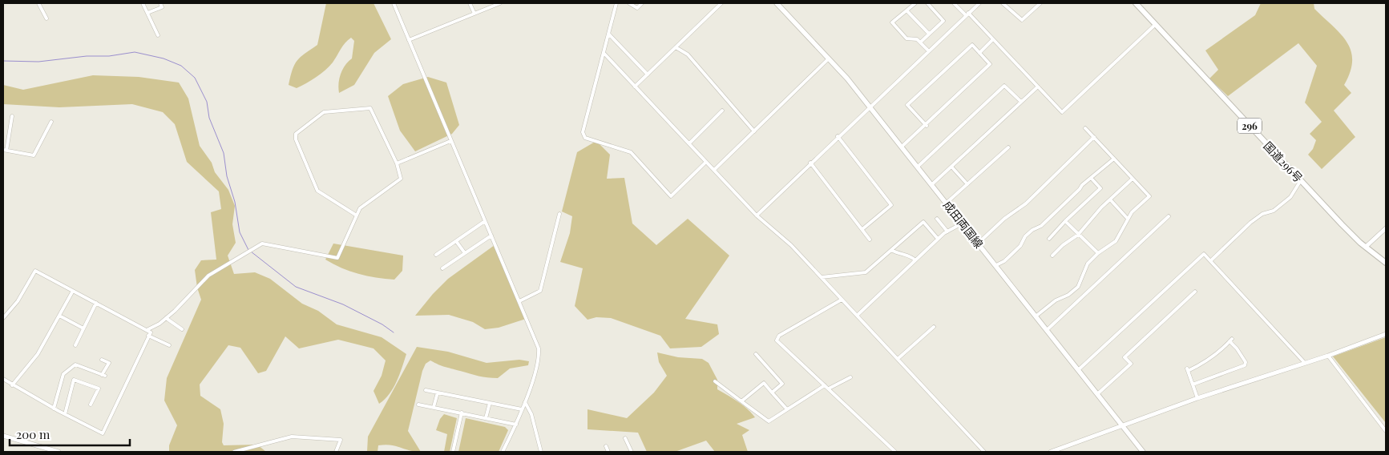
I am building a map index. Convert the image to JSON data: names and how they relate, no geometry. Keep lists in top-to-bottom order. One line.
{"streets":{"highway":["296","国道296号"],"main road":["成田両国線"]},"scale_bar":"200 m"}
